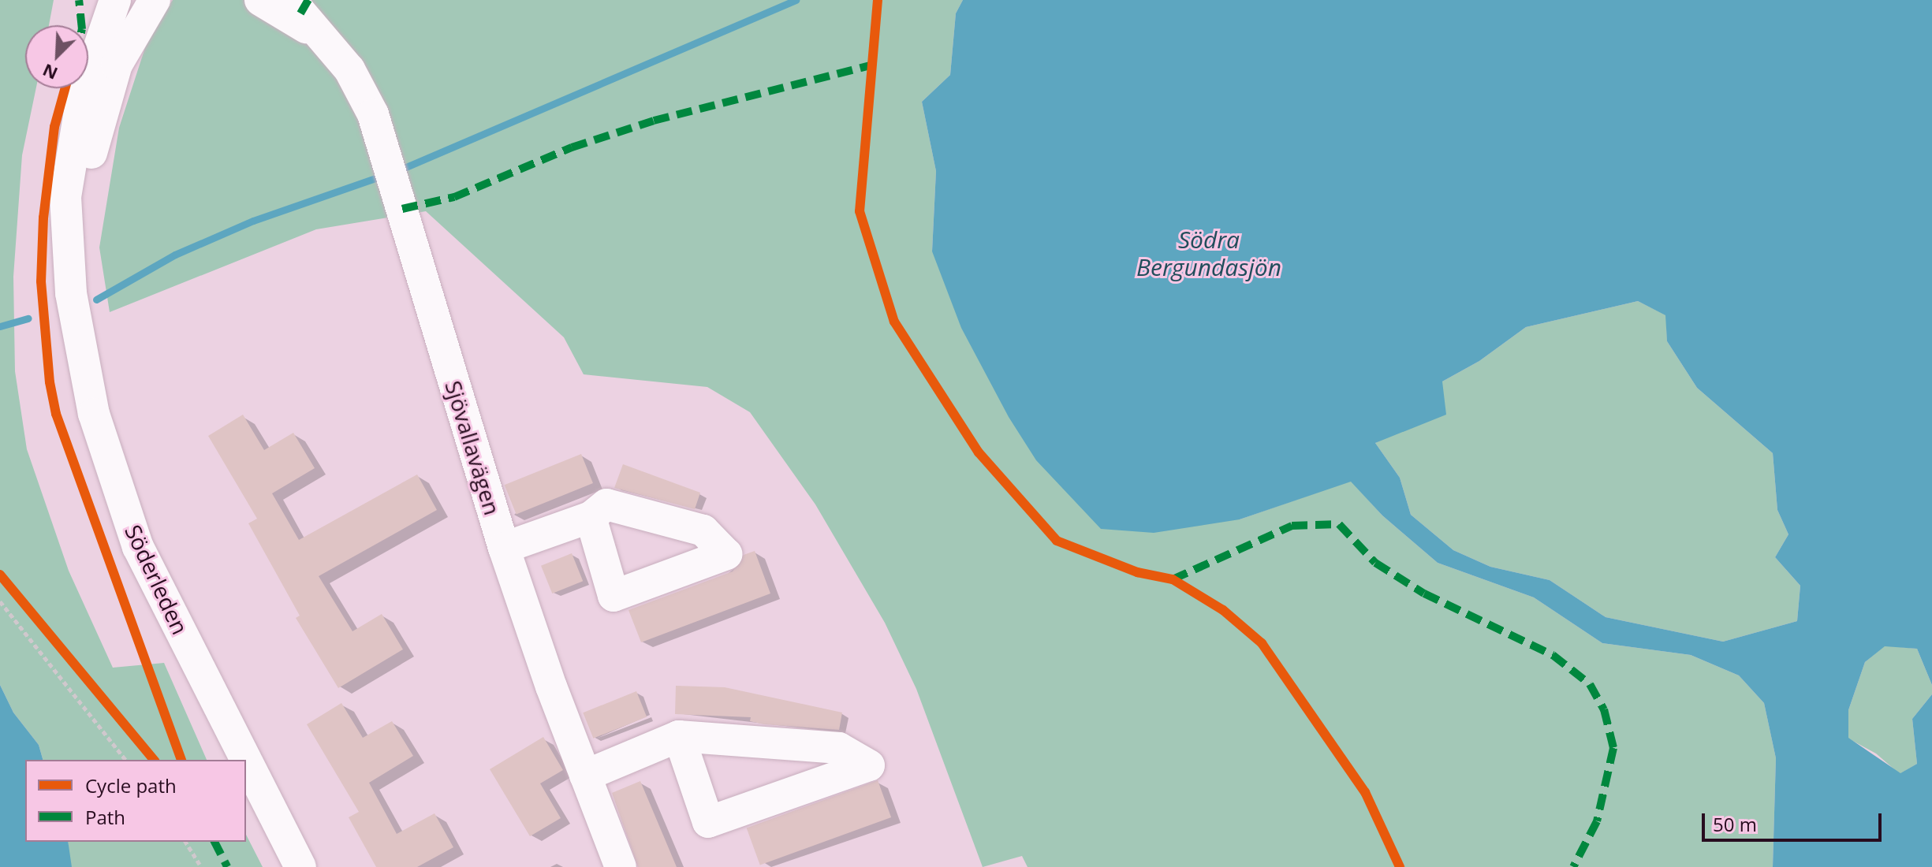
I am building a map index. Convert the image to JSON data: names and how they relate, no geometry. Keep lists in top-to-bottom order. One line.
{"streets":{"street":["Sjövallavägen","Söderleden"]},"water":["Södra Bergundasjön"],"legend":["Cycle path","Path"],"scale_bar":"50 m","north":"bottom left"}
